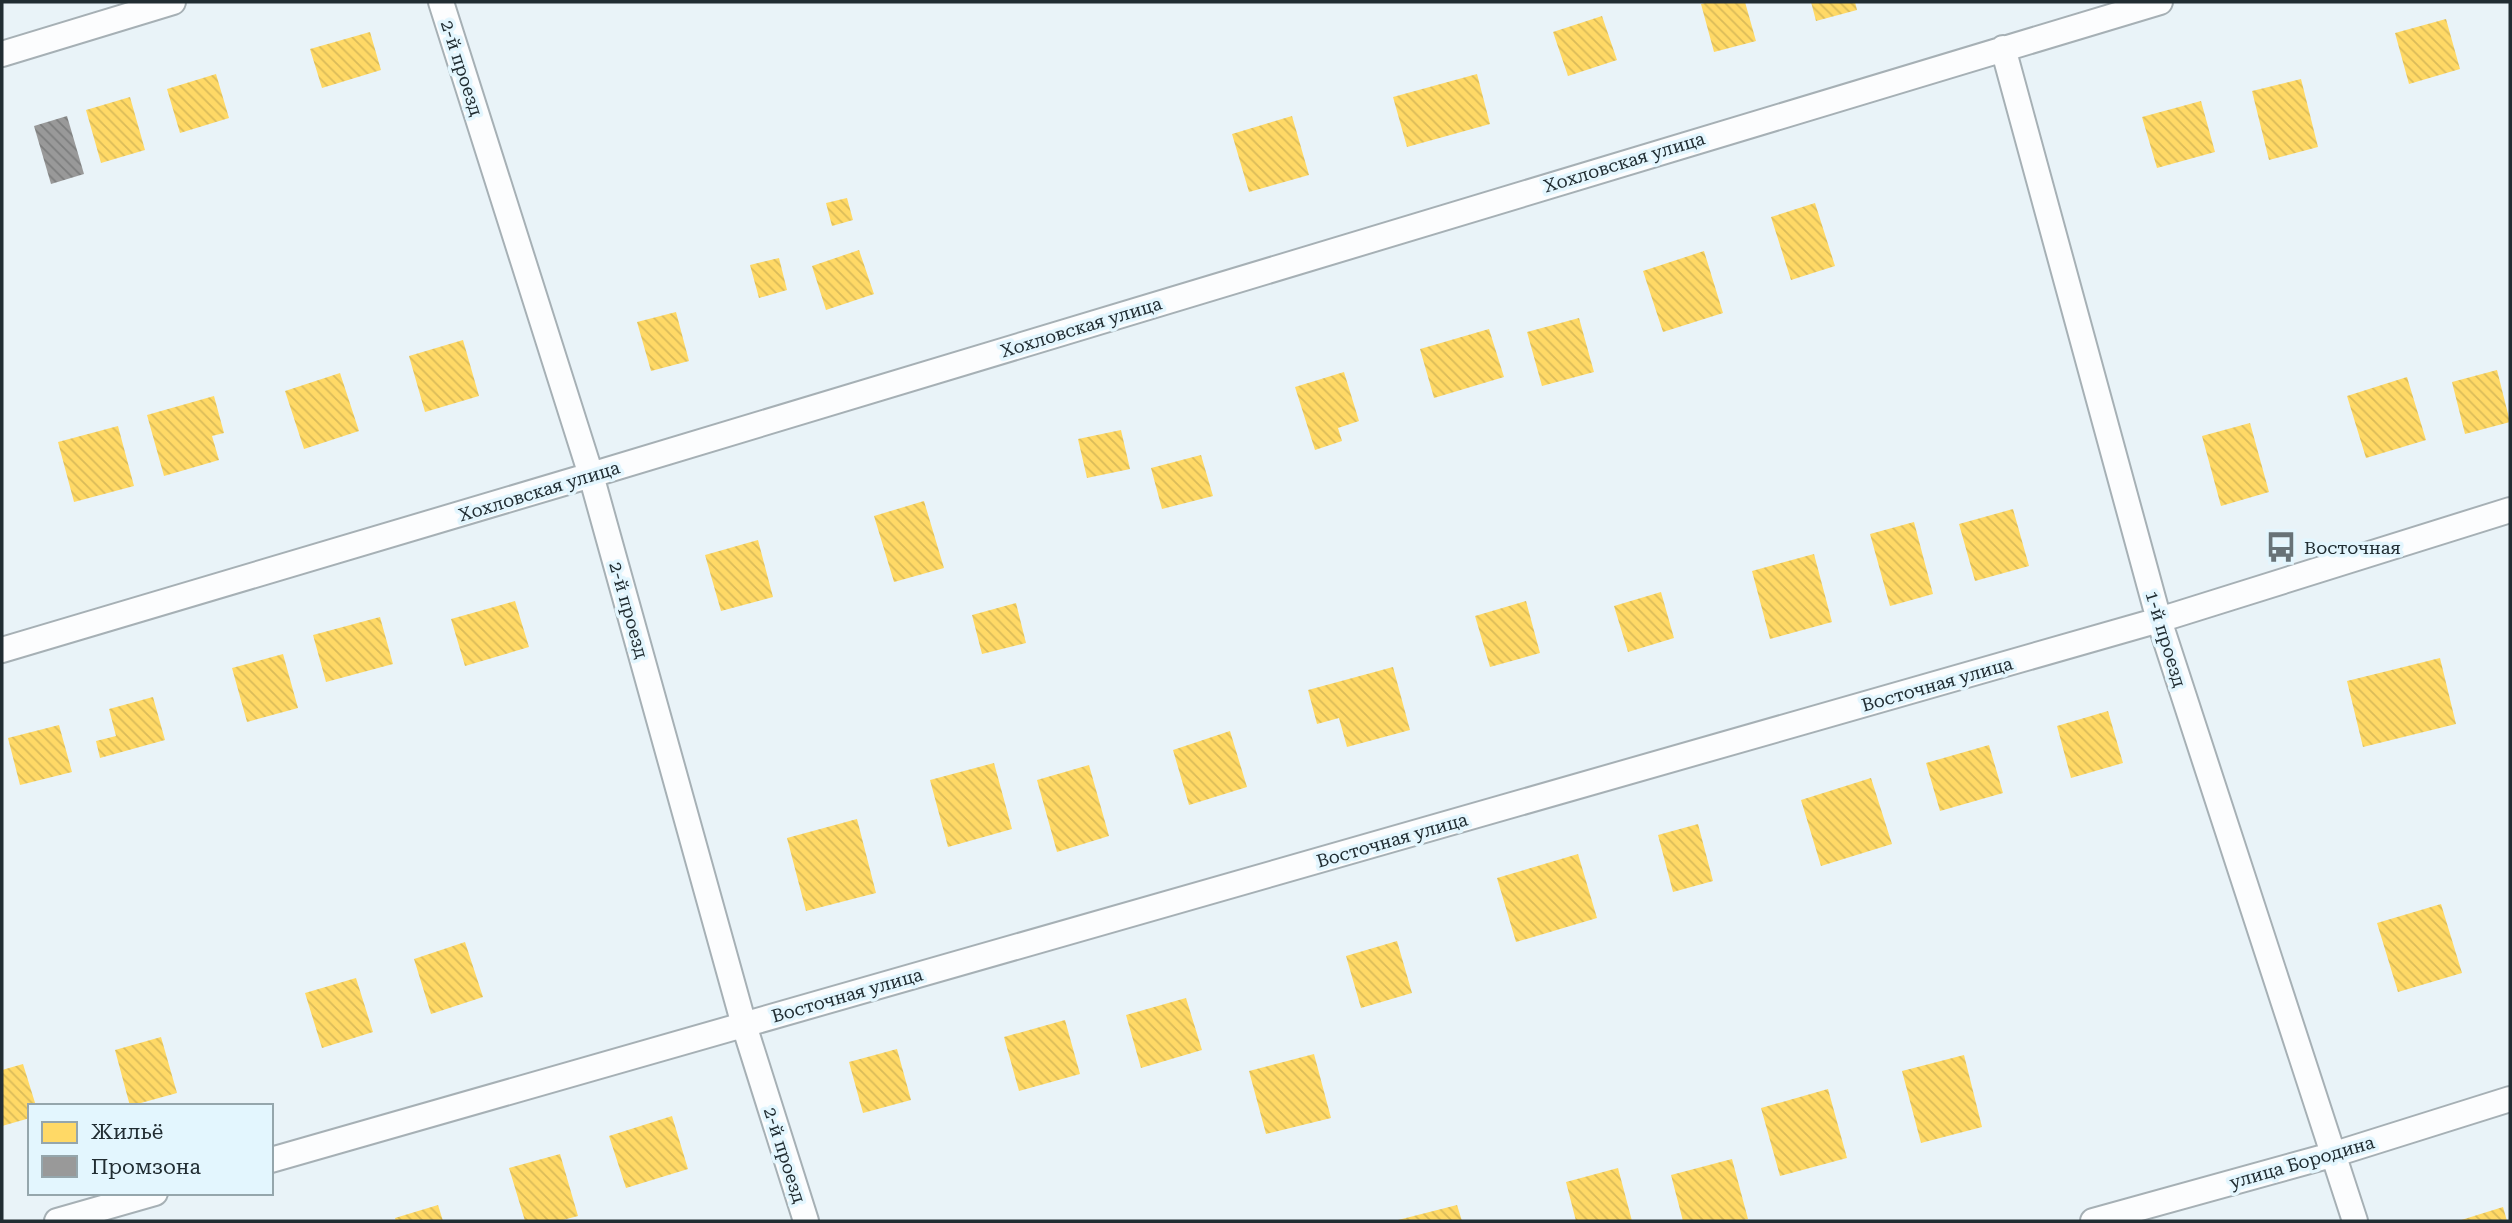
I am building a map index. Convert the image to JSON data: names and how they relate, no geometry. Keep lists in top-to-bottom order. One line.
{"streets":{"street":["2-й проезд","Хохловская улица","1-й проезд","Восточная улица","улица Бородина"]},"crossings":[["2-й проезд","Хохловская улица"],["2-й проезд","Восточная улица"],["Хохловская улица","1-й проезд"],["1-й проезд","Восточная улица"],["1-й проезд","улица Бородина"]],"places":{"bus stop":["Восточная"]},"legend":["Жильё","Промзона"]}
